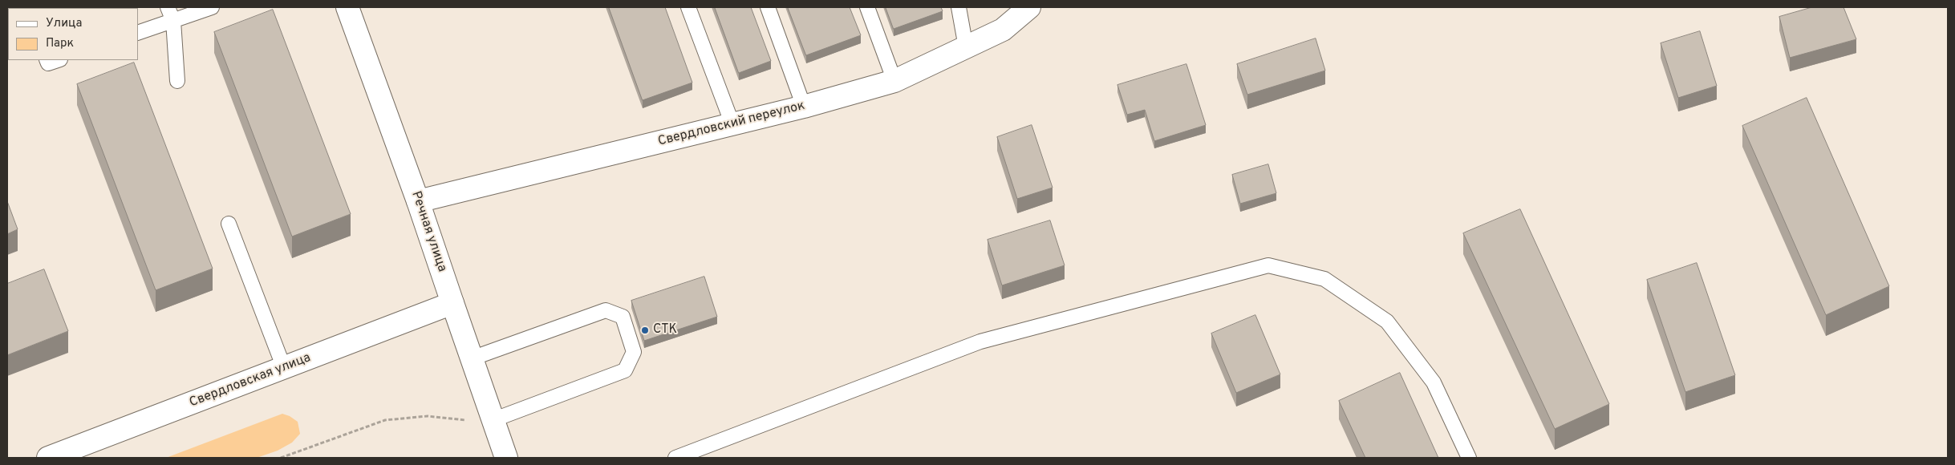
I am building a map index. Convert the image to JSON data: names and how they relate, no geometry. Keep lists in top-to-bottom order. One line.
{"streets":{"street":["Свердловский переулок","Речная улица","Свердловская улица"]},"crossings":[["Свердловский переулок","Речная улица"],["Речная улица","Свердловская улица"]],"places":["СТК"],"legend":["Улица","Парк"]}
